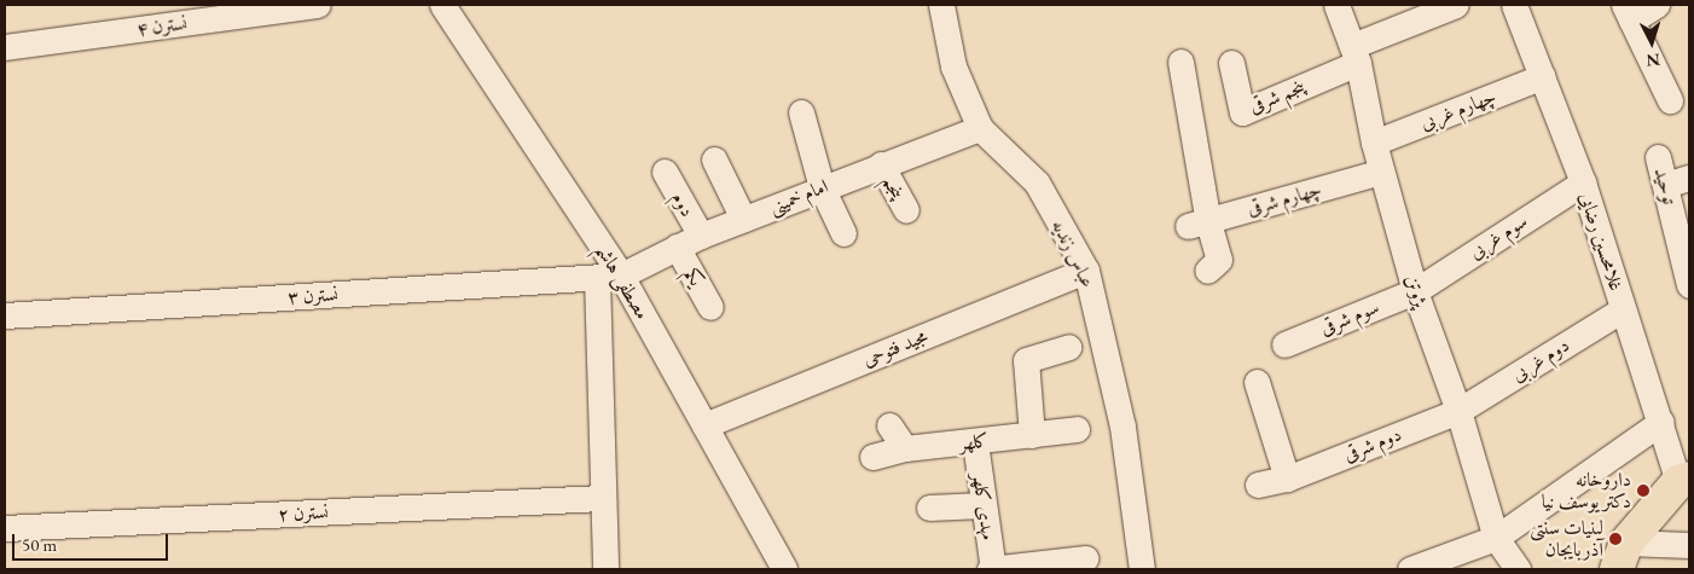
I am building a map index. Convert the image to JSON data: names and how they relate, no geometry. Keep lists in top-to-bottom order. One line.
{"streets":{"street":["نسترن ۴","پنجم شرقی","چهارم غربی","توحید","پنجم","امام خمینی","چهارم شرقی","دوم","سوم غربی","غلامحسین رضایی","عباس زندیه","یکم","مصطفی هاشم","پژوتن","نسترن ۳","سوم شرقی","مجید فتوحی","دوم غربی","کلهر","دوم شرقی","مهدی کلهر","نسترن ۲"]},"crossings":[["پنجم شرقی","پژوتن"],["چهارم غربی","غلامحسین رضایی"],["چهارم غربی","پژوتن"],["پنجم","امام خمینی"],["امام خمینی","دوم"],["امام خمینی","عباس زندیه"],["امام خمینی","یکم"],["امام خمینی","مصطفی هاشم"],["امام خمینی","نسترن ۳"],["چهارم شرقی","پژوتن"],["سوم غربی","غلامحسین رضایی"],["سوم غربی","پژوتن"],["سوم غربی","سوم شرقی"],["غلامحسین رضایی","دوم غربی"],["عباس زندیه","مجید فتوحی"],["مصطفی هاشم","نسترن ۳"],["مصطفی هاشم","مجید فتوحی"],["پژوتن","سوم شرقی"],["پژوتن","دوم غربی"],["پژوتن","دوم شرقی"],["دوم غربی","دوم شرقی"],["کلهر","مهدی کلهر"]],"places":["داروخانه دکتر یوسف نیا","لبنیات سنتی آذربایجان"],"scale_bar":"50 m","north":"bottom"}
